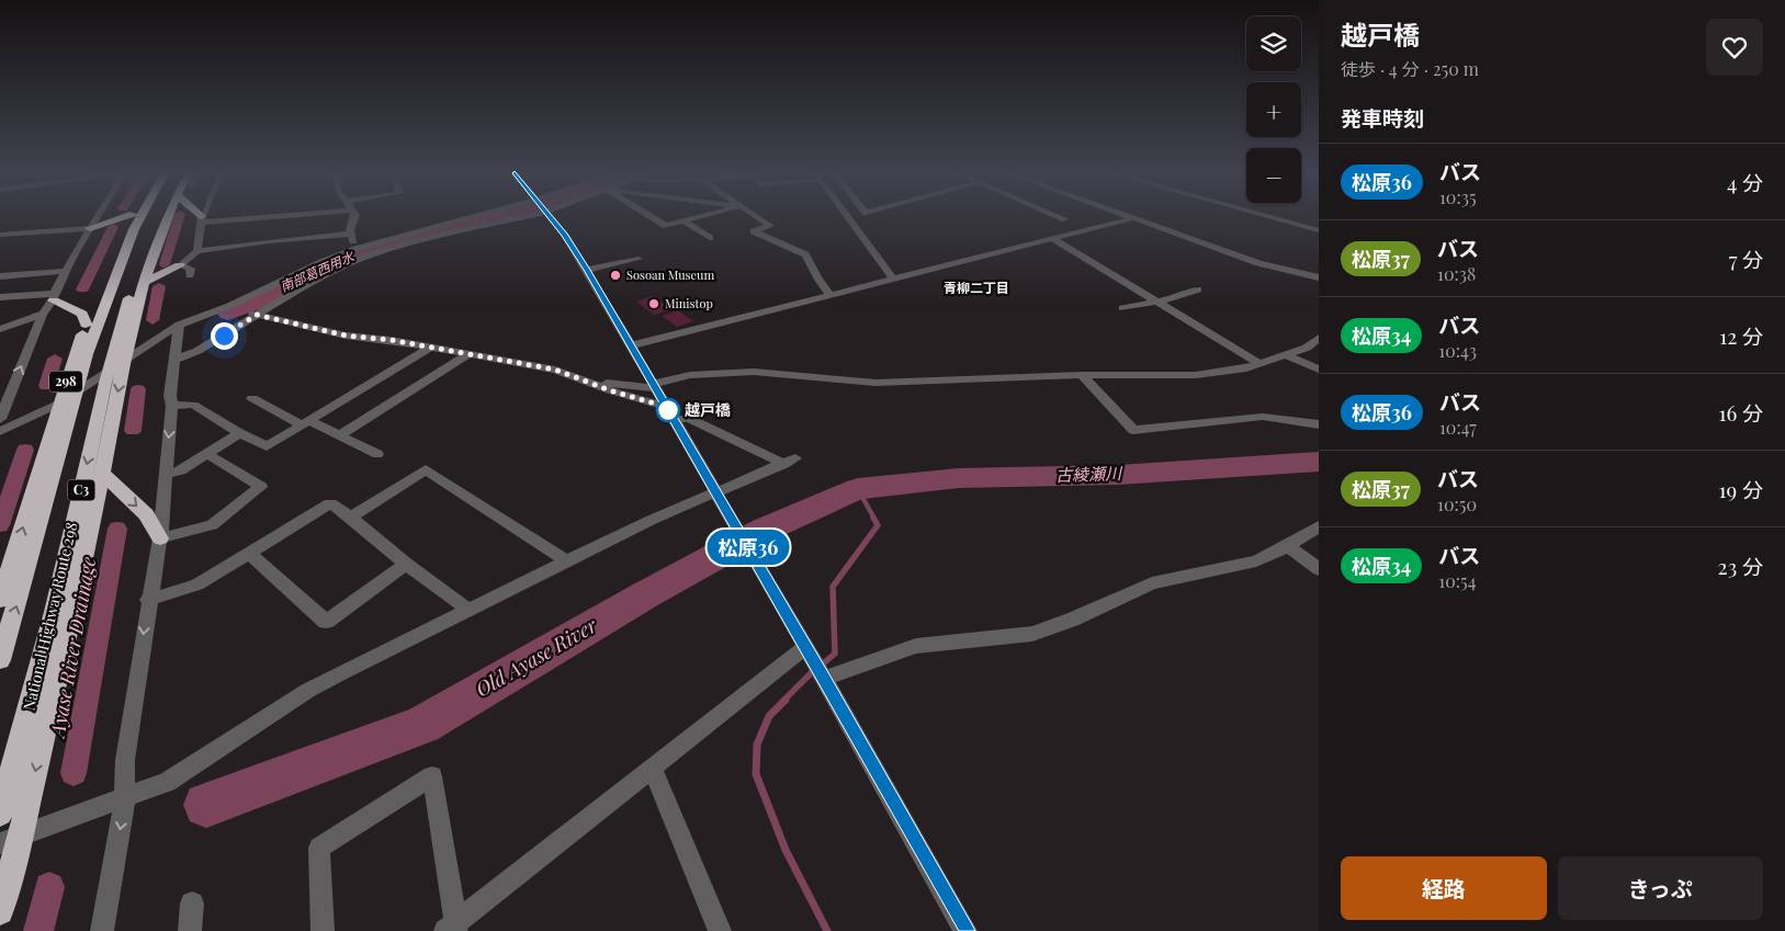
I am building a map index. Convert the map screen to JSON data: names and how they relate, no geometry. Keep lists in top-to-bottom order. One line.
{"streets":{"highway":["298","C3","National Highway Route 298"]},"districts":["青柳二丁目"],"water":["南部葛西用水","古綾瀬川","Ayase River Drainage","Old Ayase River"],"places":["Sosoan Museum","Ministop","越戸橋"],"lines":["bus line 松原36"],"page":{"on_map":"松原36","heading":[["越戸橋","徒歩 · 4 分 · 250 m"],"発車時刻"],"map_buttons":["+","−"],"list":[{"mark":"松原36","name":"バス","note":"10:35","value":"4 分"},{"mark":"松原37","name":"バス","note":"10:38","value":"7 分"},{"mark":"松原34","name":"バス","note":"10:43","value":"12 分"},{"mark":"松原36","name":"バス","note":"10:47","value":"16 分"},{"mark":"松原37","name":"バス","note":"10:50","value":"19 分"},{"mark":"松原34","name":"バス","note":"10:54","value":"23 分"}],"buttons":["経路","きっぷ"]}}
